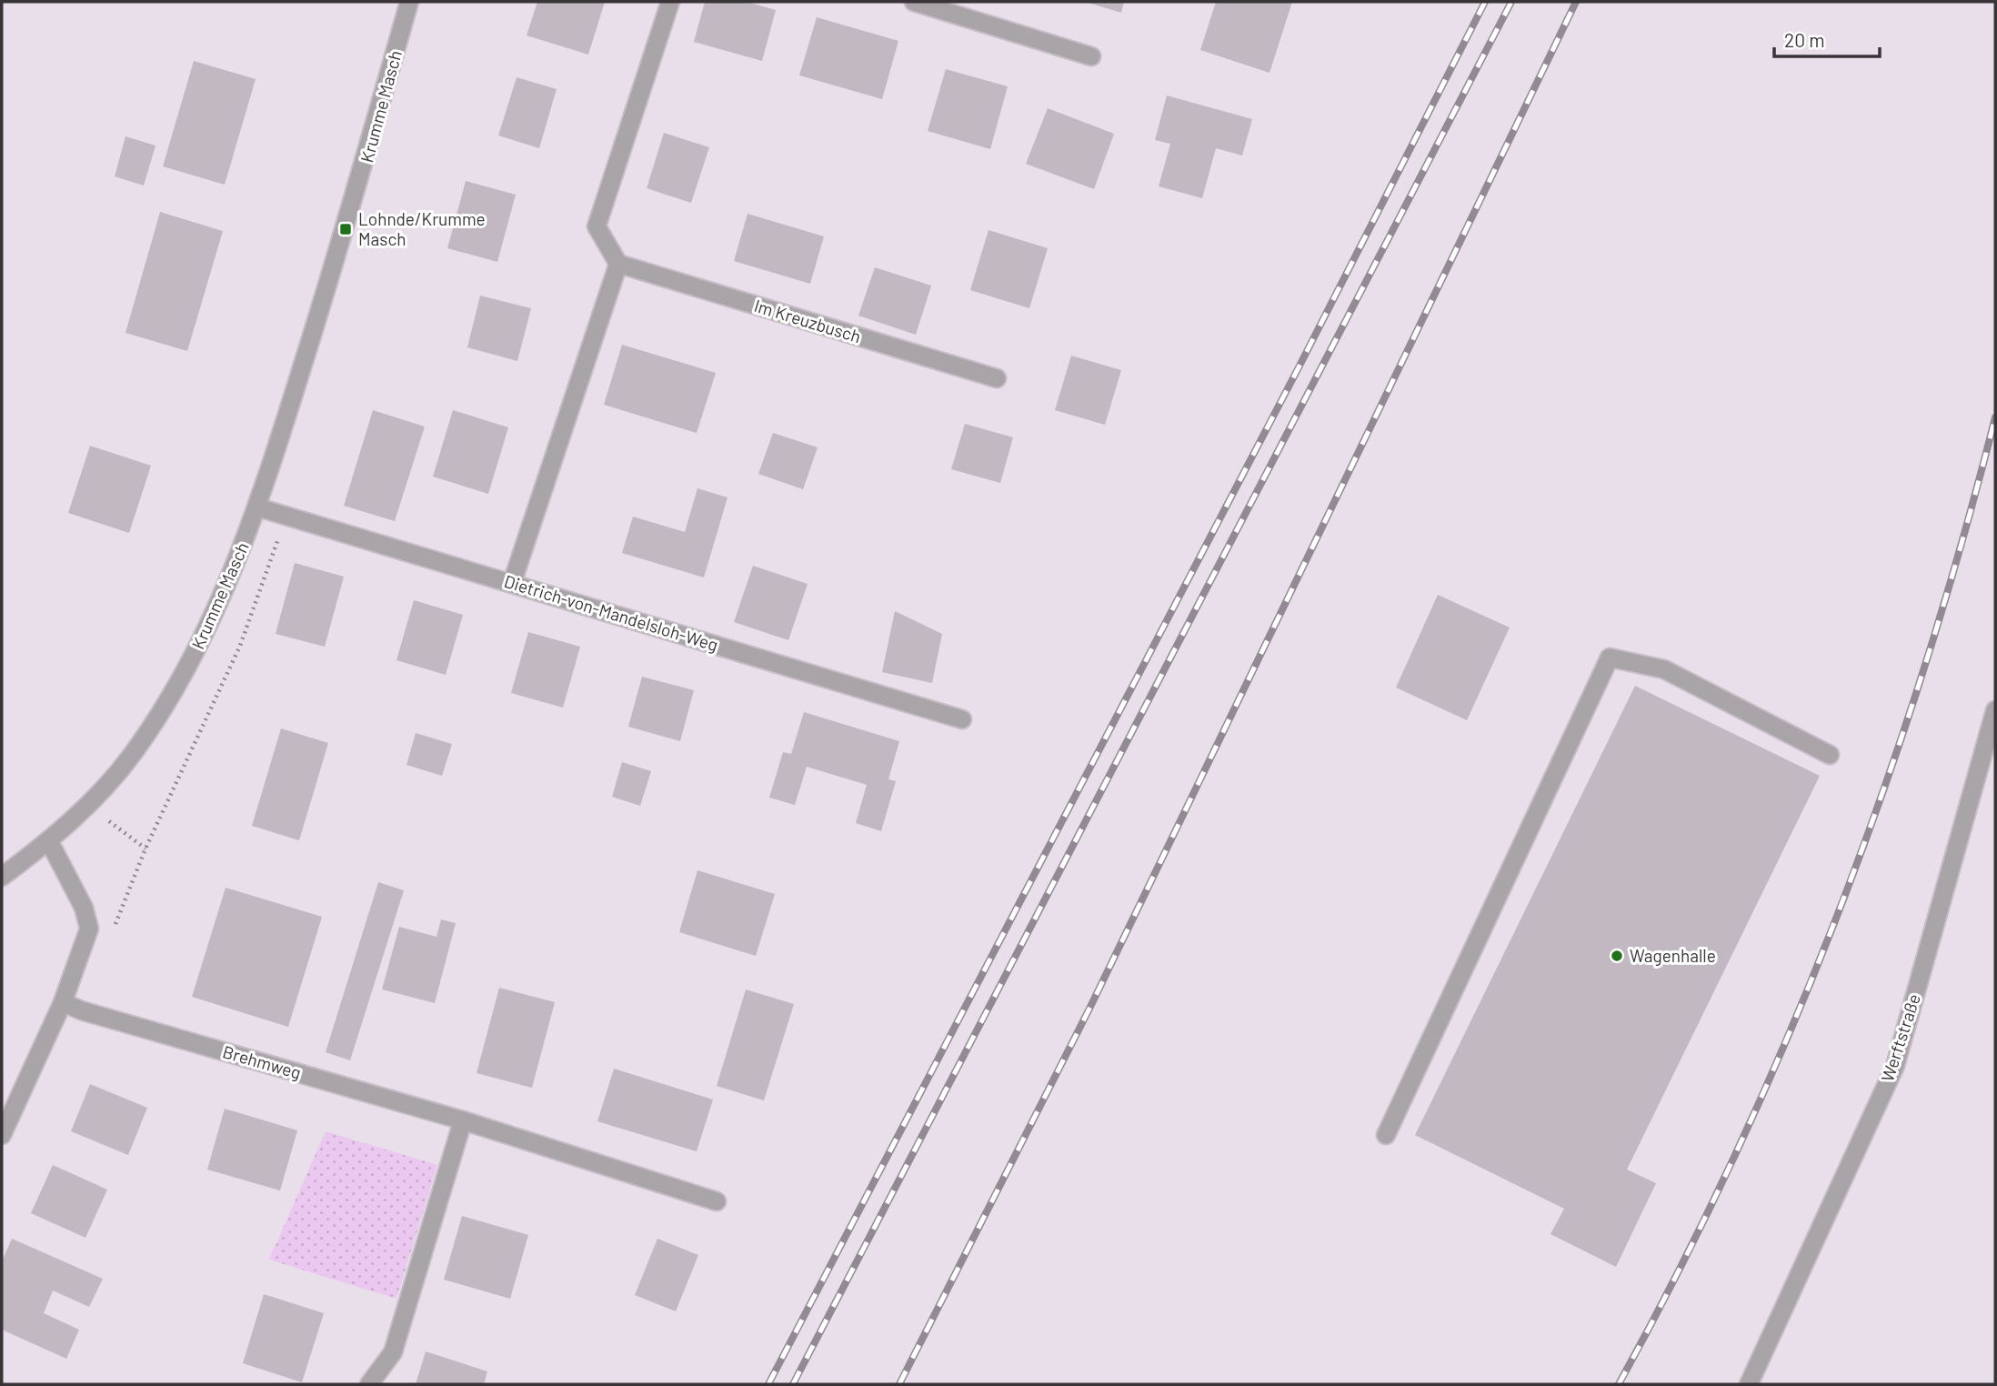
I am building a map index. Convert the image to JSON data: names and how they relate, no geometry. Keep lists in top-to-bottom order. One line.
{"streets":{"street":["Krumme Masch","Im Kreuzbusch","Dietrich-von-Mandelsloh-Weg","Werftstraße","Brehmweg"]},"crossings":[["Krumme Masch","Dietrich-von-Mandelsloh-Weg"]],"places":{"transit":["Lohnde/Krumme Masch"],"other":["Wagenhalle"]},"scale_bar":"20 m"}
